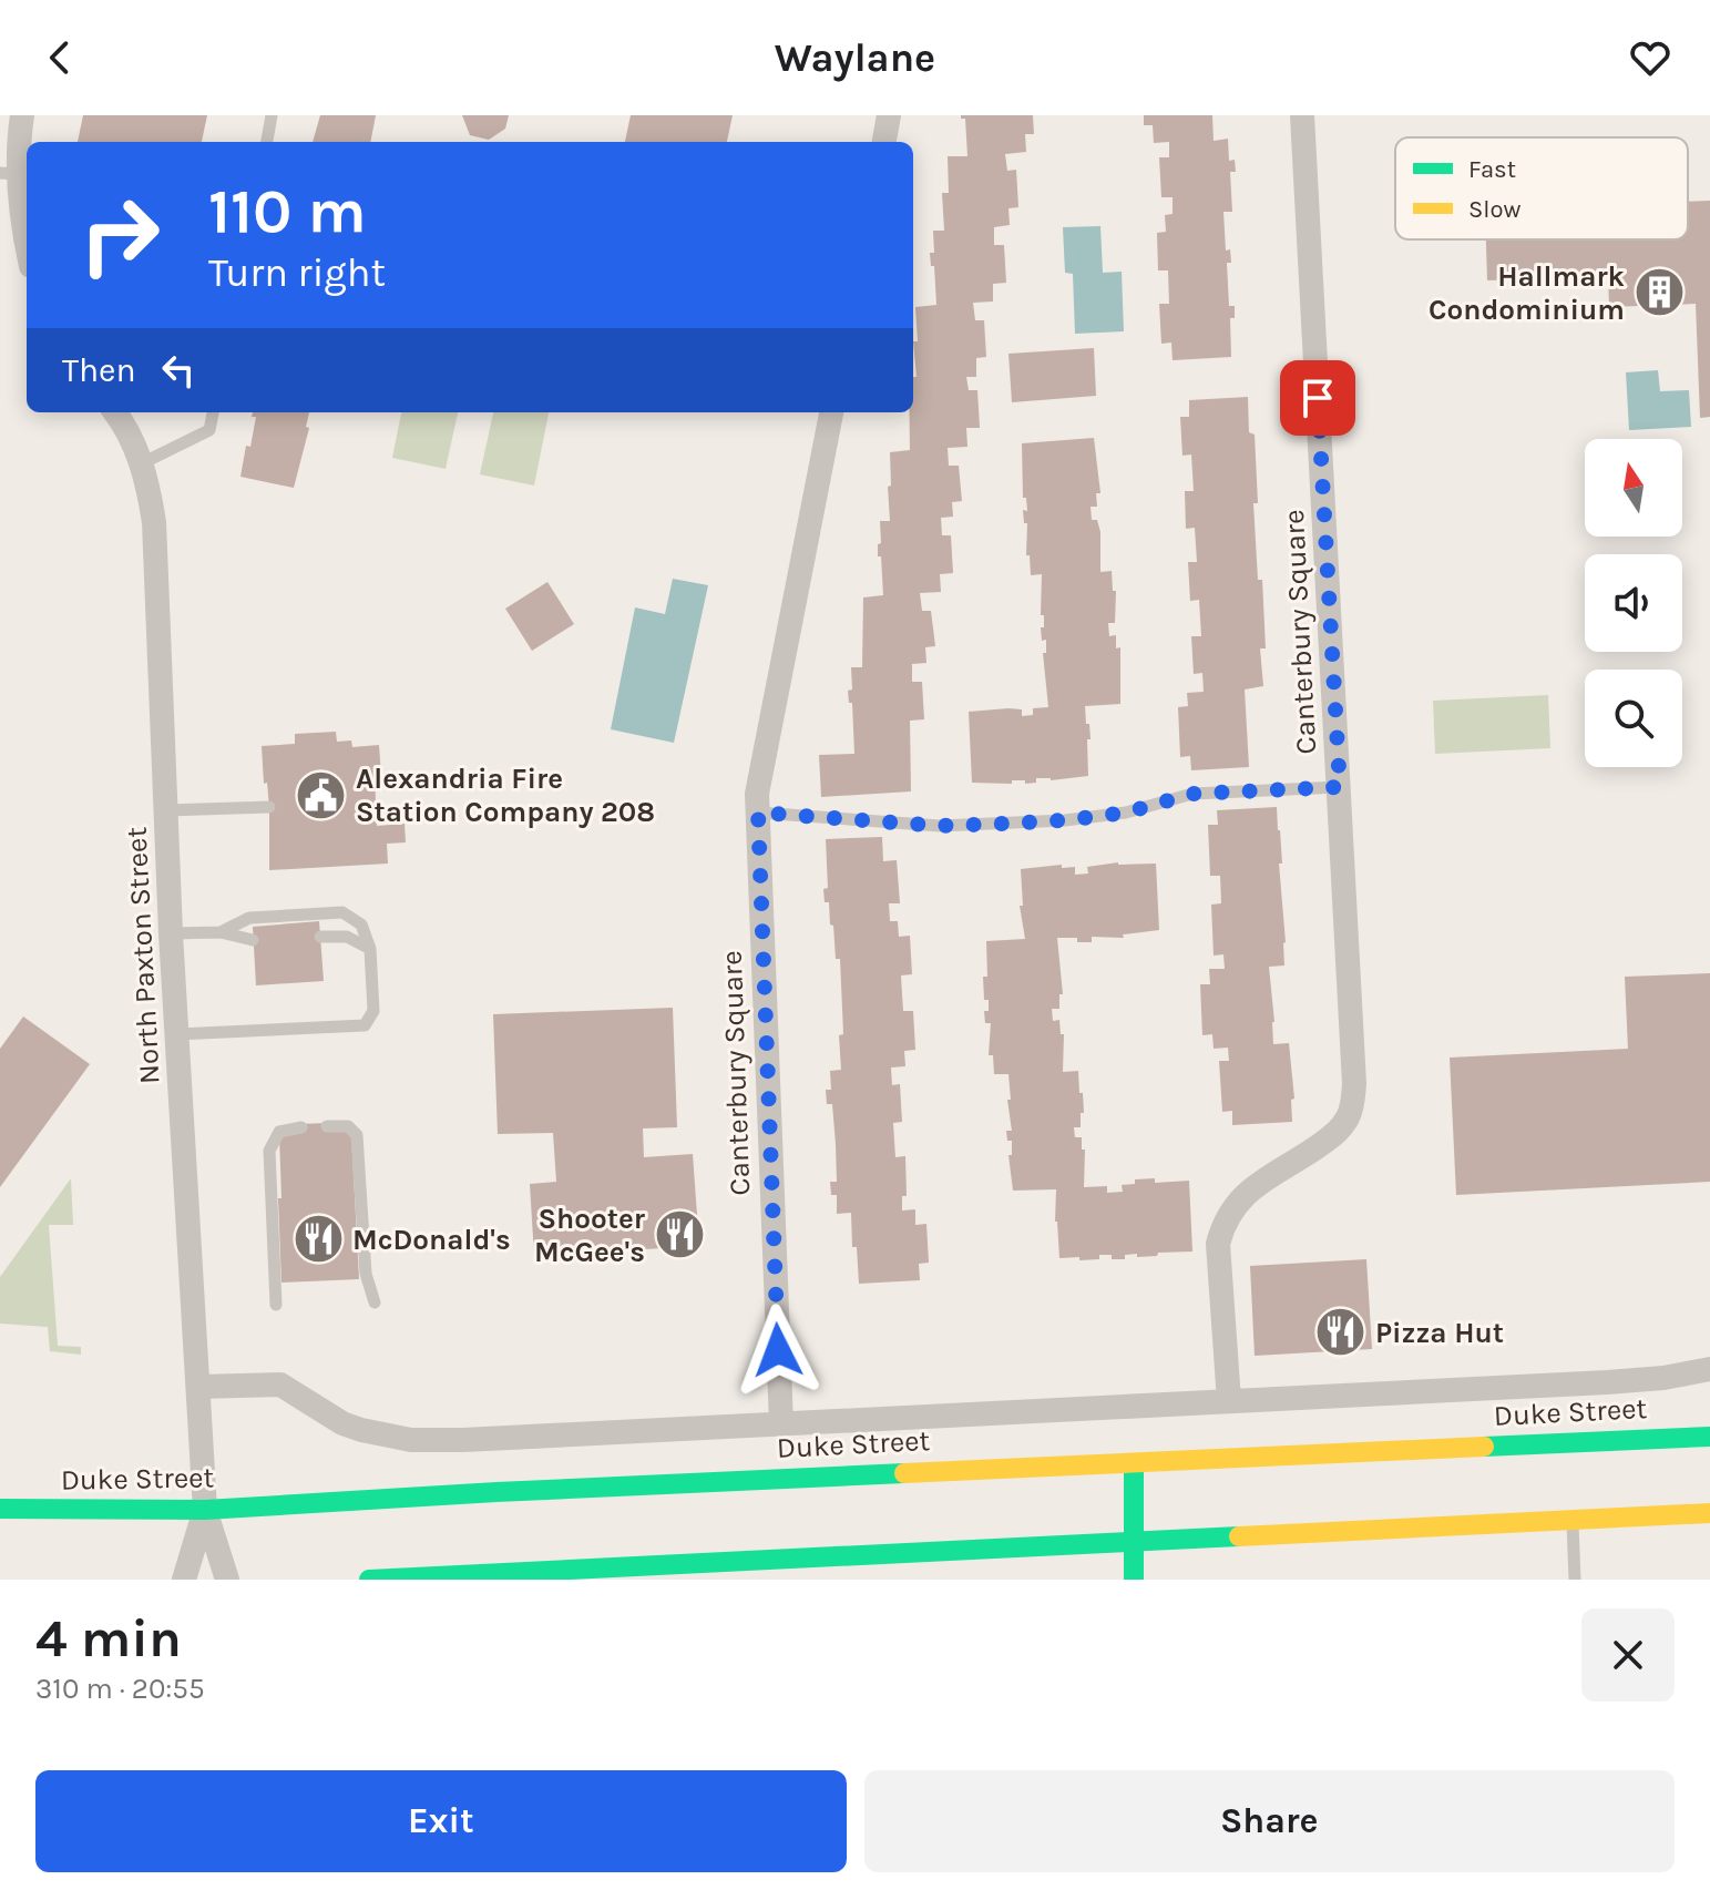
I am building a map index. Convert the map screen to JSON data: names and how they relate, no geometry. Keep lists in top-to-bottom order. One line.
{"streets":{"main road":["Duke Street"],"street":["Canterbury Square","North Paxton Street"]},"crossings":[["Canterbury Square","Duke Street"],["North Paxton Street","Duke Street"]],"places":{"building":["Hallmark Condominium"],"public building":["Alexandria Fire Station Company 208"],"restaurant":["Shooter McGee's","McDonald's","Pizza Hut"]},"legend":["Fast","Slow"],"north":"top","page":{"header":"Waylane","turn":["110 m","Turn right"],"then":"Then","heading":["4 min","310 m · 20:55"],"buttons":["Exit","Share"]}}
